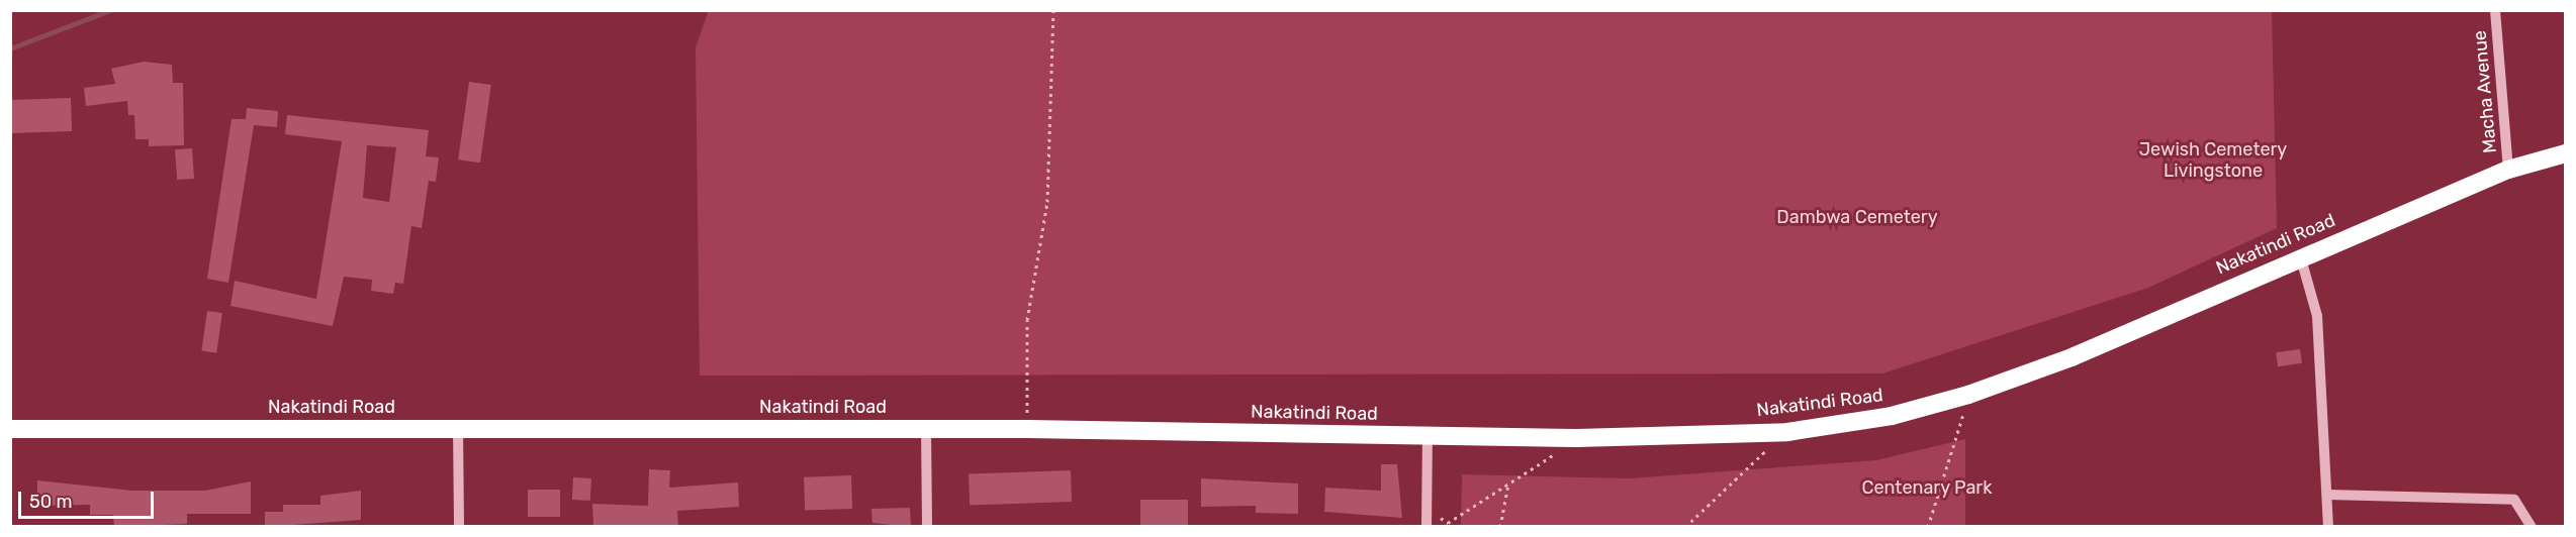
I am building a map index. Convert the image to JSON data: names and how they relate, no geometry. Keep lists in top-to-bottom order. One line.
{"streets":{"highway":["Nakatindi Road"],"street":["Macha Avenue"]},"crossings":[["Macha Avenue","Nakatindi Road"]],"parks":["Jewish Cemetery Livingstone","Dambwa Cemetery","Centenary Park"],"scale_bar":"50 m"}
